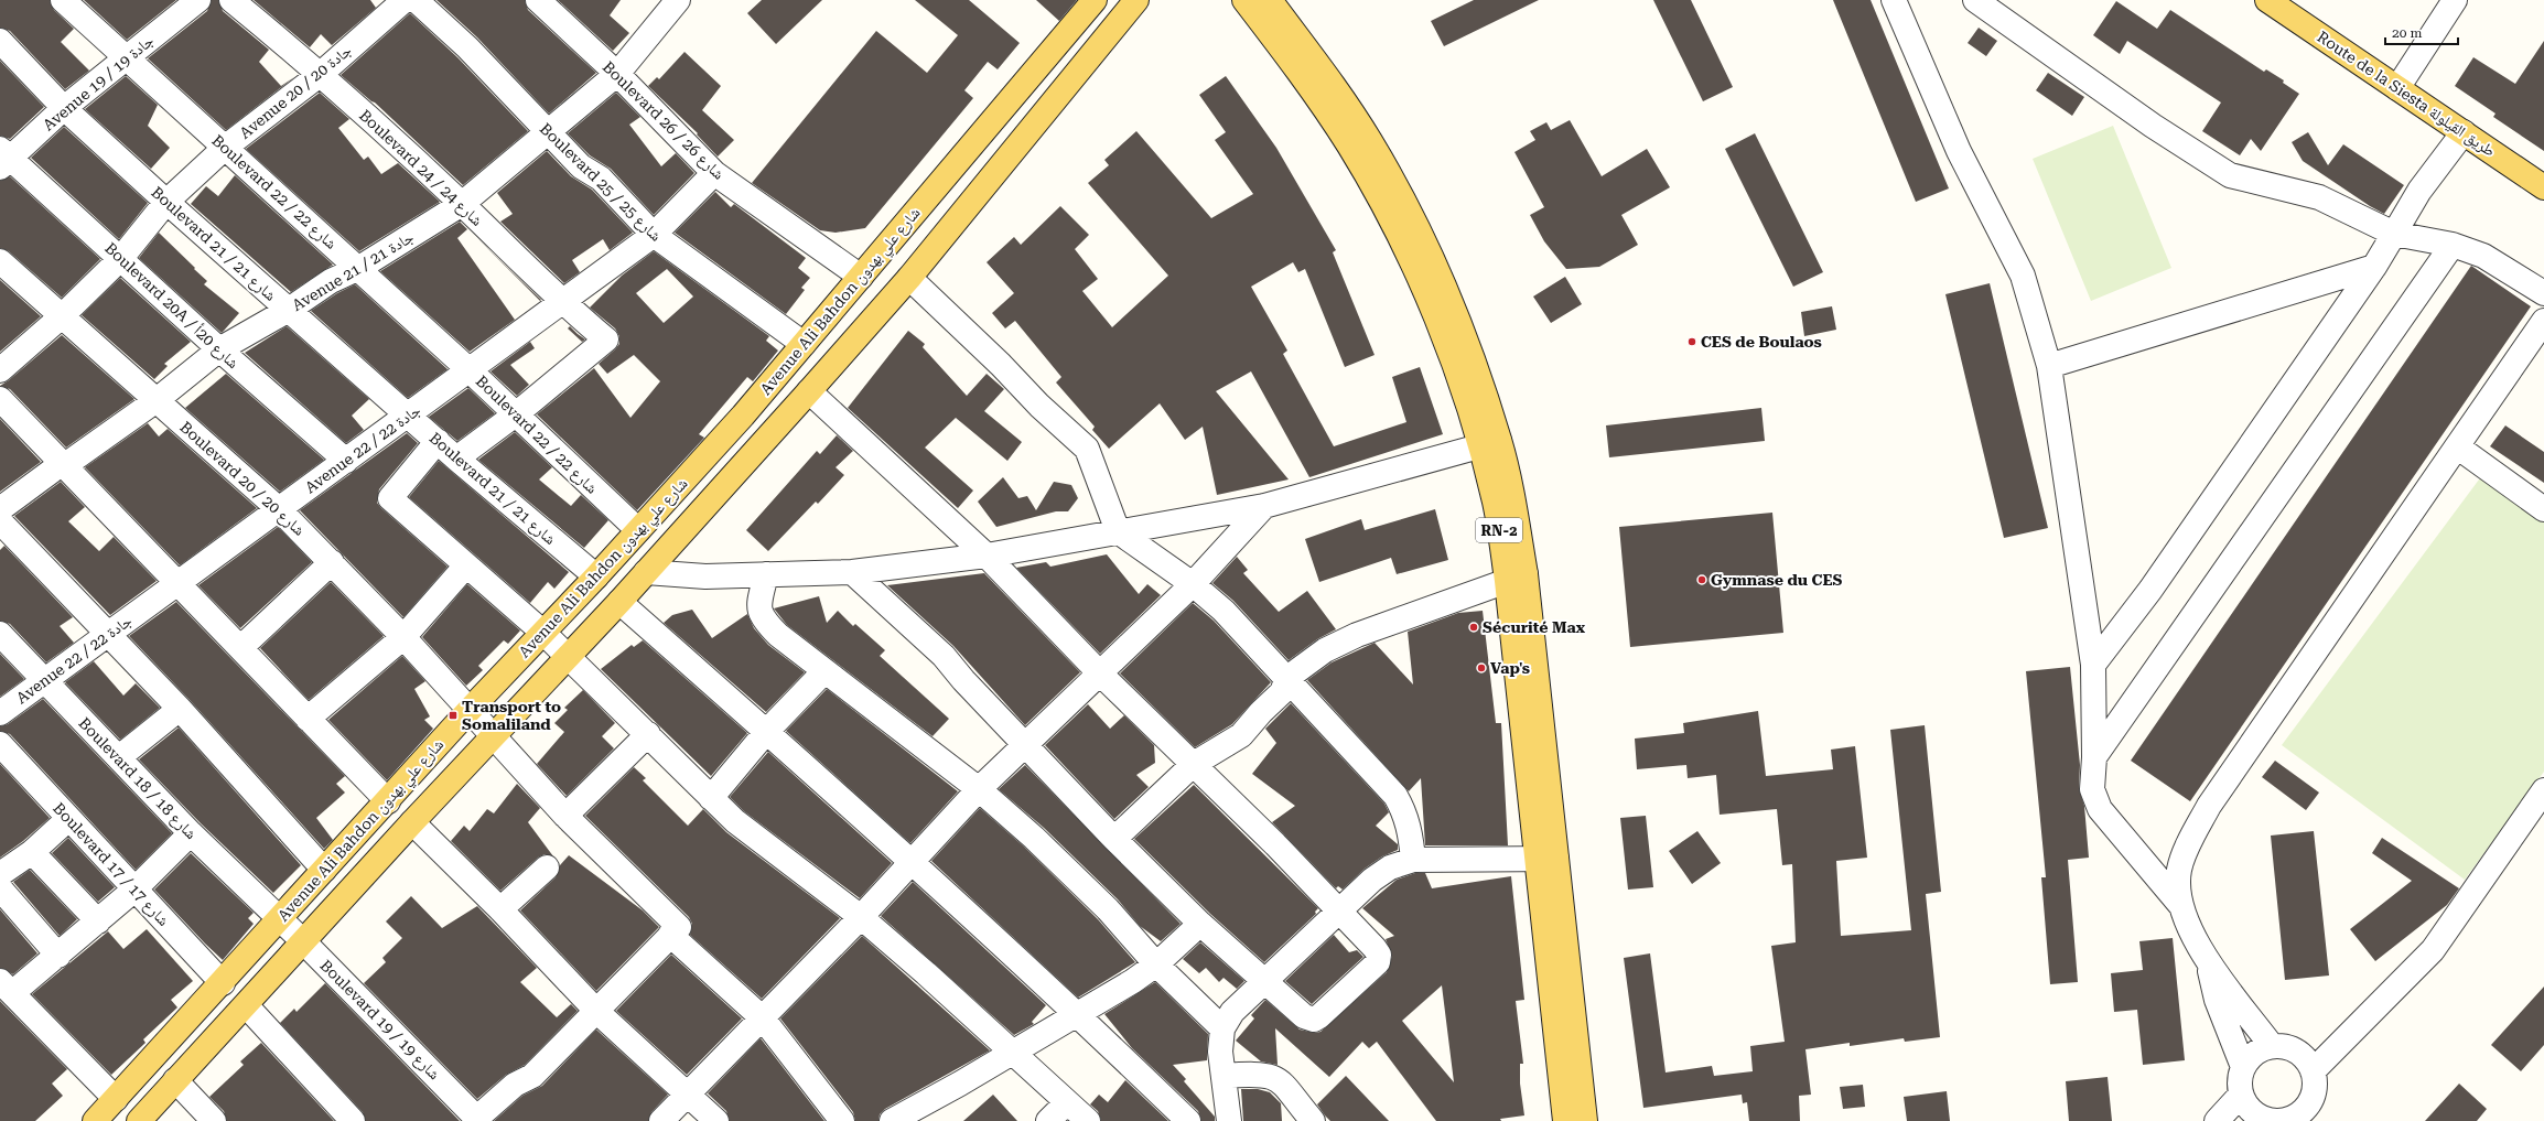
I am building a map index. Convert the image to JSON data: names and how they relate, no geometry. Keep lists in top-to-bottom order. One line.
{"streets":{"main road":["Route de la Siesta طريق القيلولة","Avenue Ali Bahdon شارع علي بهدون","RN-2"],"street":["Avenue 19 / جادة 19","Avenue 20 / جادة 20","Boulevard 26 / شارع 26","Boulevard 24 / شارع 24","Boulevard 25 / شارع 25","Boulevard 22 / شارع 22","Boulevard 21 / شارع 21","Avenue 21 / جادة 21","Boulevard 20A / شارع 20أ","Avenue 22 / جادة 22","Boulevard 20 / شارع 20","Boulevard 18 / شارع 18","Boulevard 17 / شارع 17","Boulevard 19 / شارع 19"]},"crossings":[["Avenue 19 / جادة 19","Boulevard 22 / شارع 22"],["Avenue 19 / جادة 19","Boulevard 21 / شارع 21"],["Avenue 19 / جادة 19","Boulevard 20A / شارع 20أ"],["Avenue 20 / جادة 20","Boulevard 24 / شارع 24"],["Avenue 20 / جادة 20","Boulevard 22 / شارع 22"],["Avenue 20 / جادة 20","Boulevard 21 / شارع 21"],["Avenue 20 / جادة 20","Boulevard 20A / شارع 20أ"],["Avenue 20 / جادة 20","Boulevard 20 / شارع 20"],["Boulevard 26 / شارع 26","Avenue 21 / جادة 21"],["Boulevard 26 / شارع 26","Avenue Ali Bahdon شارع علي بهدون"],["Boulevard 26 / شارع 26","Avenue 22 / جادة 22"],["Boulevard 24 / شارع 24","Boulevard 22 / شارع 22"],["Boulevard 24 / شارع 24","Avenue 21 / جادة 21"],["Boulevard 24 / شارع 24","Avenue 22 / جادة 22"],["Boulevard 25 / شارع 25","Avenue 21 / جادة 21"],["Boulevard 25 / شارع 25","Avenue Ali Bahdon شارع علي بهدون"],["Boulevard 25 / شارع 25","Avenue 22 / جادة 22"],["Boulevard 22 / شارع 22","Avenue 21 / جادة 21"],["Boulevard 22 / شارع 22","Avenue Ali Bahdon شارع علي بهدون"],["Boulevard 22 / شارع 22","Avenue 22 / جادة 22"],["Boulevard 21 / شارع 21","Avenue 21 / جادة 21"],["Boulevard 21 / شارع 21","Avenue Ali Bahdon شارع علي بهدون"],["Boulevard 21 / شارع 21","Avenue 22 / جادة 22"],["Avenue 21 / جادة 21","Boulevard 20A / شارع 20أ"],["Avenue 21 / جادة 21","Boulevard 20 / شارع 20"],["Avenue Ali Bahdon شارع علي بهدون","Boulevard 20 / شارع 20"],["Avenue Ali Bahdon شارع علي بهدون","Boulevard 18 / شارع 18"],["Avenue Ali Bahdon شارع علي بهدون","Boulevard 17 / شارع 17"],["Avenue Ali Bahdon شارع علي بهدون","Boulevard 19 / شارع 19"],["Boulevard 20A / شارع 20أ","Avenue 22 / جادة 22"],["Avenue 22 / جادة 22","Boulevard 20 / شارع 20"],["Avenue 22 / جادة 22","Boulevard 18 / شارع 18"],["Boulevard 18 / شارع 18","Boulevard 19 / شارع 19"]],"places":{"other":["CES de Boulaos","Gymnase du CES","Sécurité Max","Vap's"],"transit":["Transport to Somaliland"]},"scale_bar":"20 m"}
